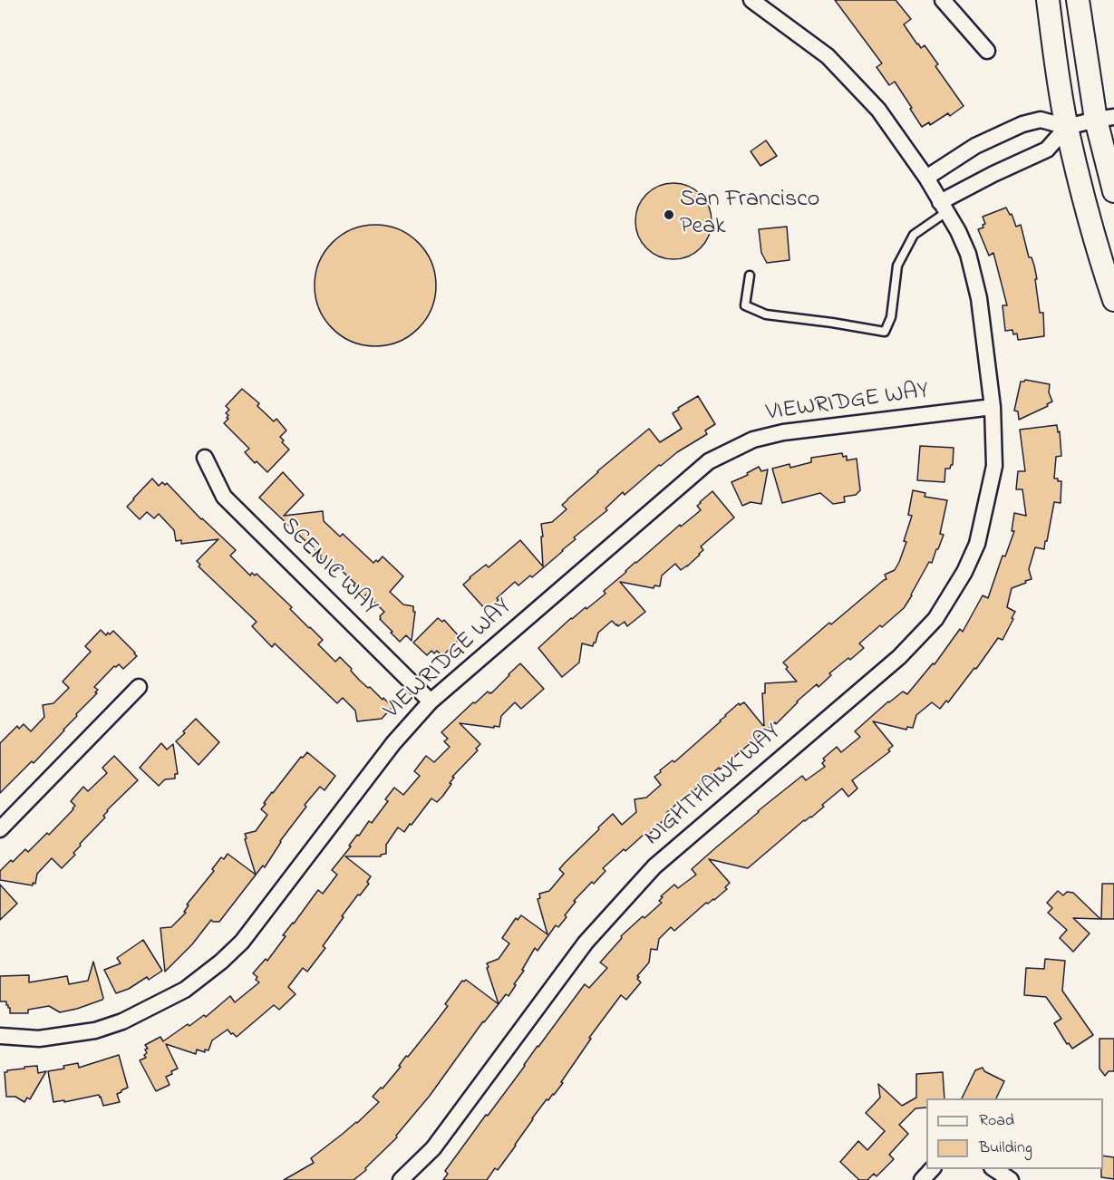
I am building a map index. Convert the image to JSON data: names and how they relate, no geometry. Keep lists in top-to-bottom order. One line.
{"streets":{"street":["VIEWRIDGE WAY","SCENIC WAY","NIGHTHAWK WAY"]},"crossings":[["VIEWRIDGE WAY","SCENIC WAY"],["VIEWRIDGE WAY","NIGHTHAWK WAY"]],"places":["San Francisco Peak"],"legend":["Road","Building"]}
